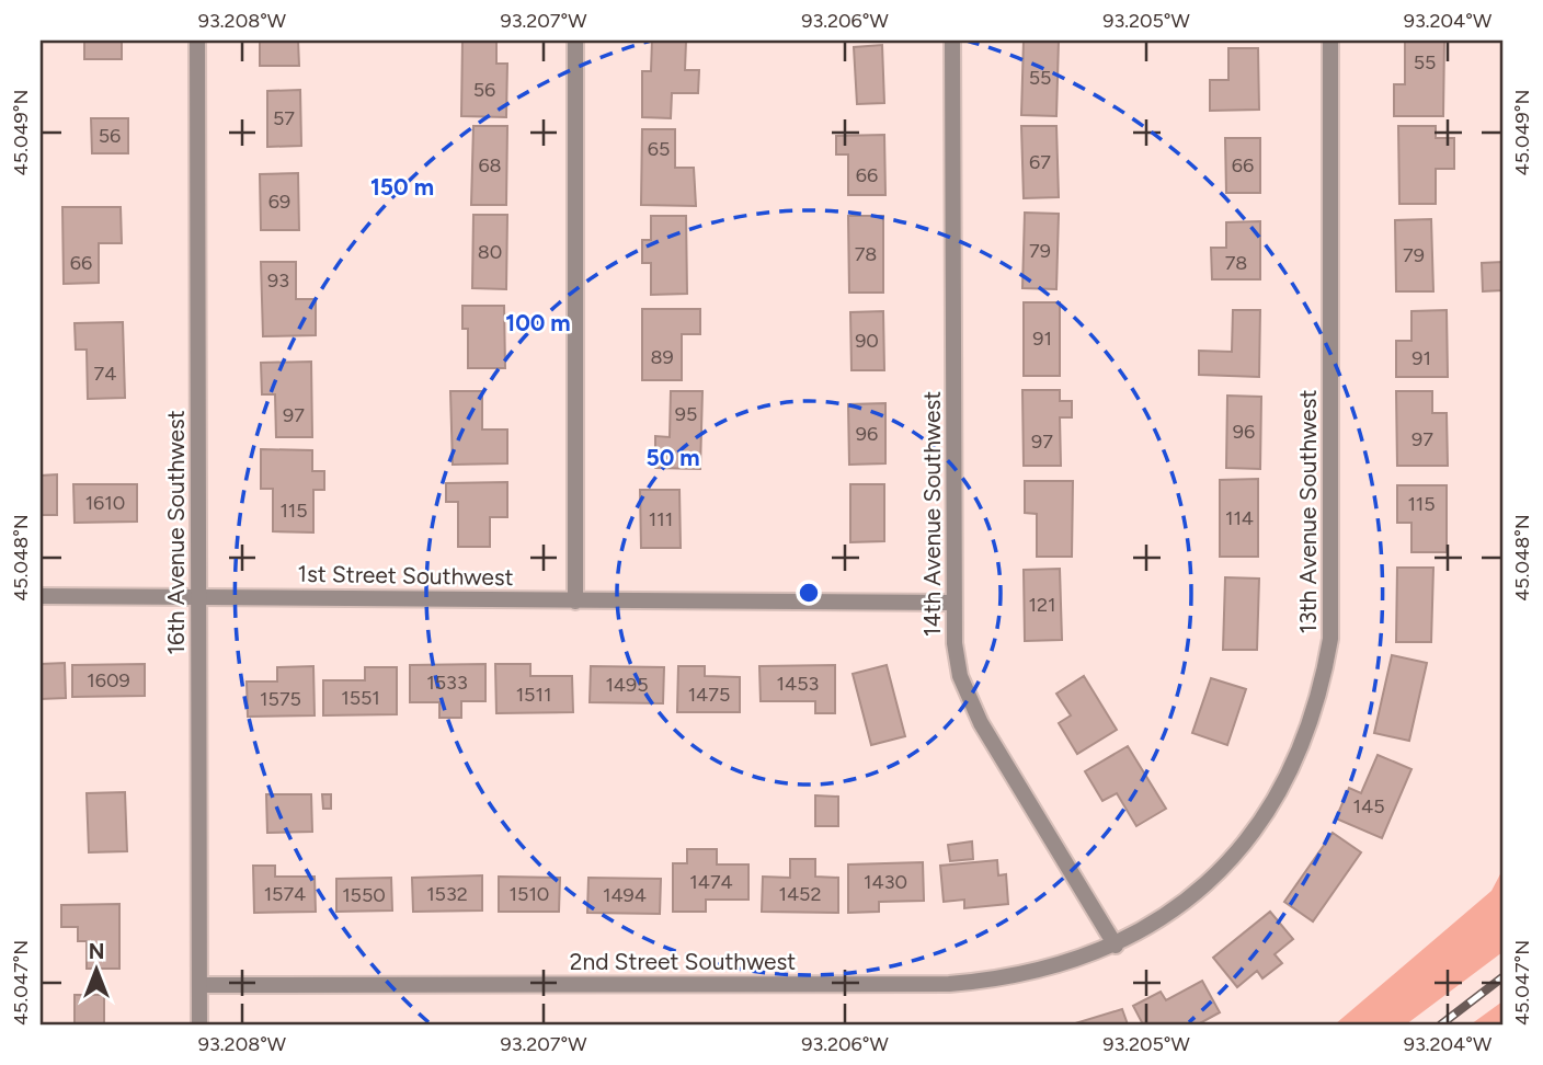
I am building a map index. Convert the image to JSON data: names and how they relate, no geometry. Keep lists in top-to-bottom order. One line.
{"streets":{"street":["13th Avenue Southwest","14th Avenue Southwest","16th Avenue Southwest","1st Street Southwest","2nd Street Southwest"]},"crossings":[["13th Avenue Southwest","14th Avenue Southwest"],["13th Avenue Southwest","2nd Street Southwest"],["14th Avenue Southwest","1st Street Southwest"],["14th Avenue Southwest","2nd Street Southwest"],["16th Avenue Southwest","1st Street Southwest"],["16th Avenue Southwest","2nd Street Southwest"]],"house_numbers":["55","55","56","57","56","65","67","68","66","66","69","79","80","78","79","66","78","93","91","90","89","91","74","95","97","96","96","97","97","1610","115","115","114","111","121","1609","1533","1453","1495","1511","1475","1551","1575","145","1474","1430","1574","1532","1510","1452","1550","1494"],"north":"top","coordinates":["93.208°W","93.207°W","93.206°W","93.205°W","93.204°W","45.049°N","45.048°N","45.047°N"],"rings":["150 m","100 m","50 m"]}
